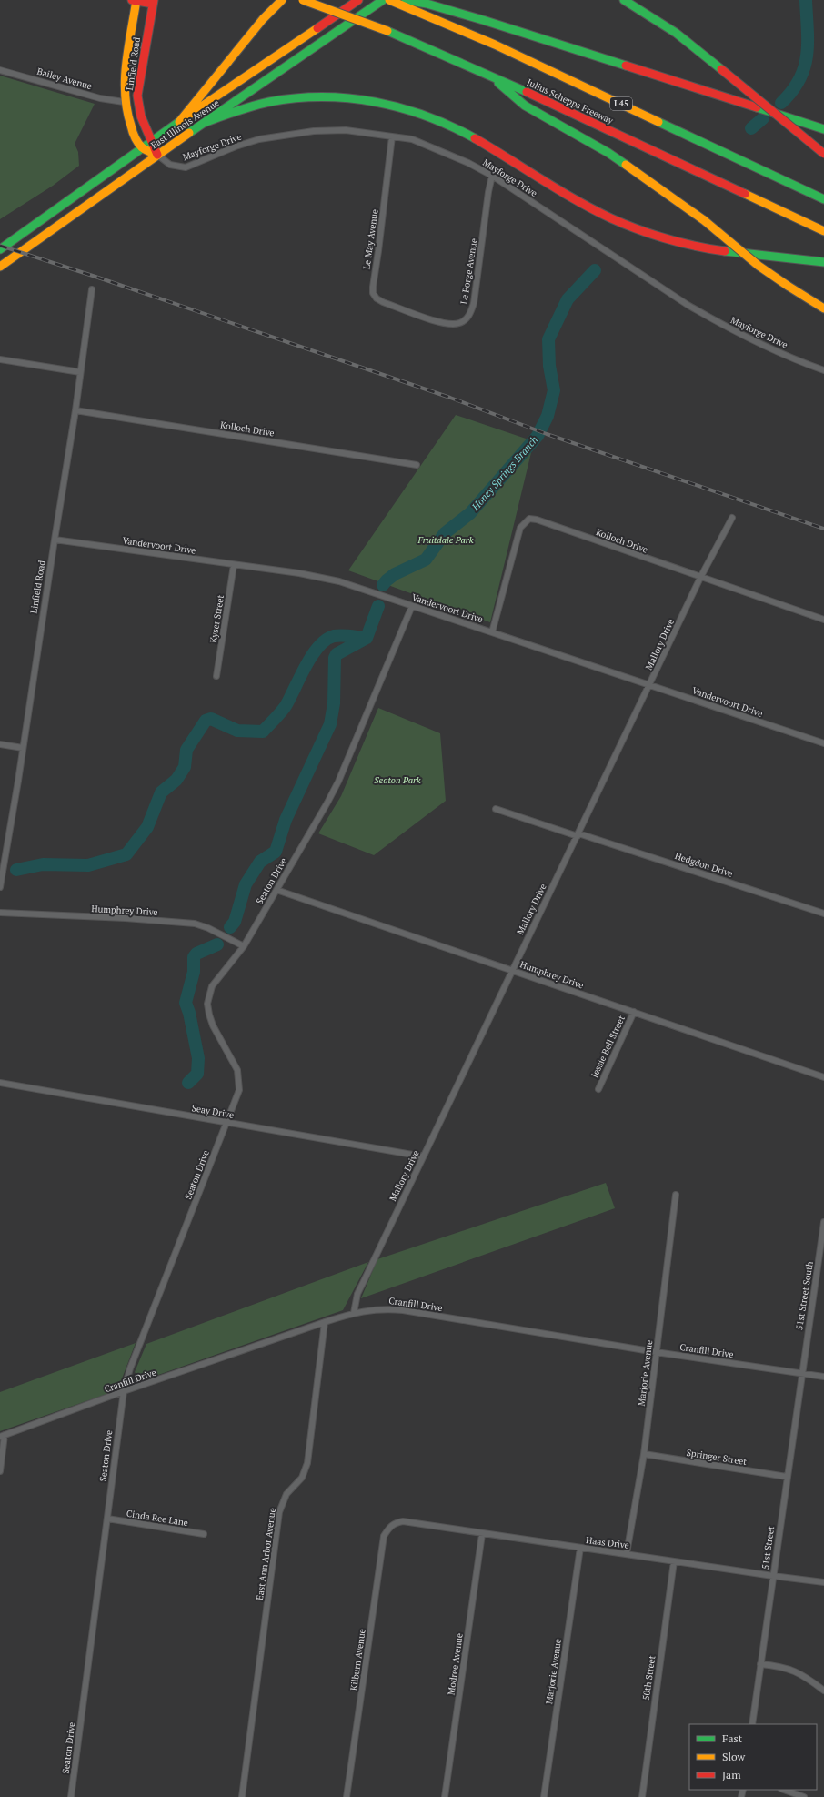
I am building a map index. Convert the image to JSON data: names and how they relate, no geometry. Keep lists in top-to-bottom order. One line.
{"streets":{"main road":["Linfield Road","Julius Schepps Freeway","I 45","East Illinois Avenue"],"street":["Bailey Avenue","Mayforge Drive","Le May Avenue","Le Forge Avenue","Kolloch Drive","Vandervoort Drive","Kyser Street","Mallory Drive","Hedgdon Drive","Seaton Drive","Humphrey Drive","Jessie Bell Street","Seay Drive","51st Street South","Cranfill Drive","Marjorie Avenue","Springer Street","Cinda Ree Lane","Haas Drive","51st Street","East Ann Arbor Avenue","Kilburn Avenue","Modree Avenue","50th Street"]},"crossings":[["Linfield Road","Bailey Avenue"],["Linfield Road","East Illinois Avenue"],["Linfield Road","Mayforge Drive"],["Linfield Road","Kolloch Drive"],["Linfield Road","Vandervoort Drive"],["East Illinois Avenue","Mayforge Drive"],["Mayforge Drive","Le May Avenue"],["Mayforge Drive","Le Forge Avenue"],["Le May Avenue","Le Forge Avenue"],["Kolloch Drive","Vandervoort Drive"],["Kolloch Drive","Mallory Drive"],["Vandervoort Drive","Kyser Street"],["Vandervoort Drive","Mallory Drive"],["Vandervoort Drive","Seaton Drive"],["Mallory Drive","Hedgdon Drive"],["Mallory Drive","Humphrey Drive"],["Mallory Drive","Seay Drive"],["Mallory Drive","Cranfill Drive"],["Seaton Drive","Humphrey Drive"],["Seaton Drive","Seay Drive"],["Seaton Drive","Cranfill Drive"],["Seaton Drive","Cinda Ree Lane"],["Humphrey Drive","Jessie Bell Street"],["51st Street South","Cranfill Drive"],["51st Street South","51st Street"],["Cranfill Drive","Marjorie Avenue"],["Cranfill Drive","51st Street"],["Cranfill Drive","East Ann Arbor Avenue"],["Marjorie Avenue","Springer Street"],["Marjorie Avenue","Haas Drive"],["Springer Street","51st Street"],["Haas Drive","51st Street"],["Haas Drive","Kilburn Avenue"],["Haas Drive","Modree Avenue"],["Haas Drive","50th Street"]],"water":["Honey Springs Branch"],"parks":["Fruitdale Park","Seaton Park"],"legend":["Fast","Slow","Jam"]}
